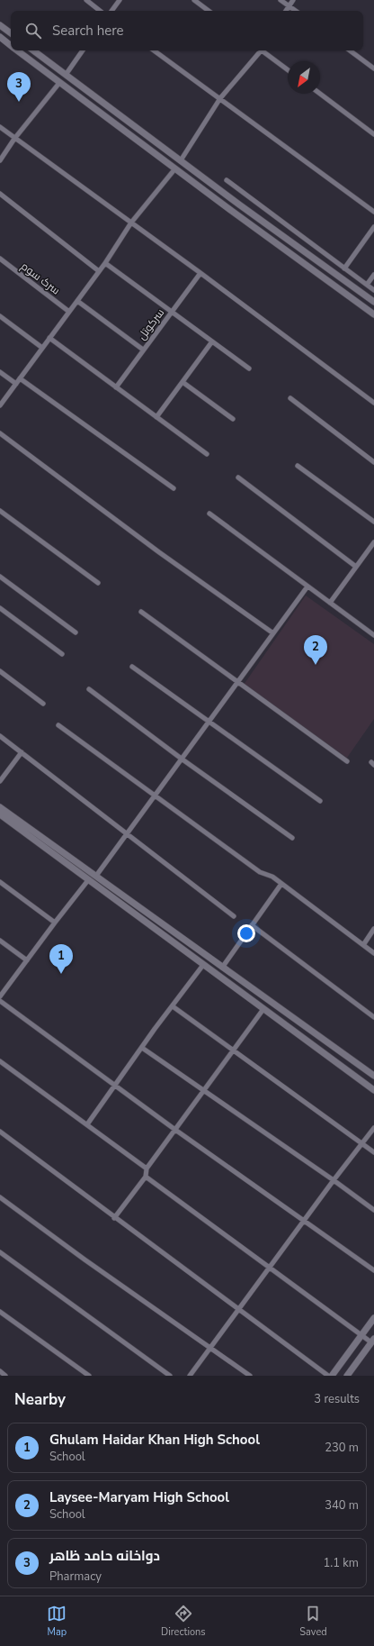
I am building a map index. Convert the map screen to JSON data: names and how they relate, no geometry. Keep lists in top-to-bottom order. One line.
{"streets":{"street":["سرک سوم","سرکوتل"]},"north":"bottom left","page":{"search":"Search here","pins":["3","2","1"],"heading":["Nearby","3 results"],"list":[{"mark":"1","name":"Ghulam Haidar Khan High School","note":"School","value":"230 m"},{"mark":"2","name":"Laysee-Maryam High School","note":"School","value":"340 m"},{"mark":"3","name":"دواخانه حامد ظاهر","note":"Pharmacy","value":"1.1 km"}],"nav":["Map","Directions","Saved"]}}
